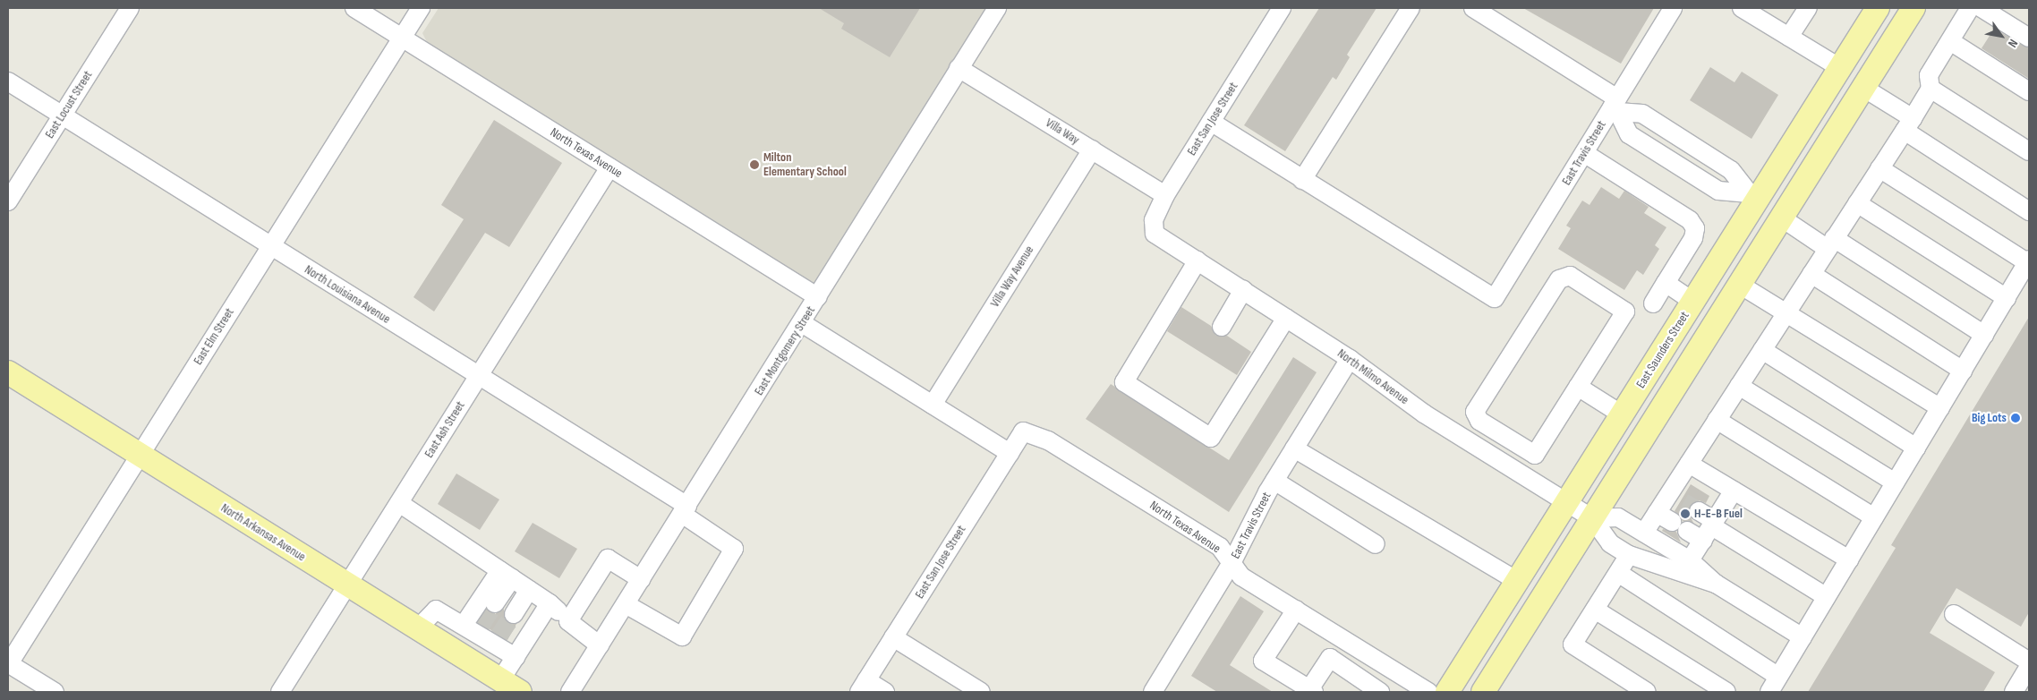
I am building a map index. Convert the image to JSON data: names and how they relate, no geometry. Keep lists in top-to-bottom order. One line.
{"streets":{"main road":["East Saunders Street","North Arkansas Avenue"],"street":["East Locust Street","East San Jose Street","Villa Way","North Texas Avenue","East Travis Street","Villa Way Avenue","North Louisiana Avenue","East Elm Street","East Montgomery Street","North Milmo Avenue","East Ash Street"]},"crossings":[["East Locust Street","North Louisiana Avenue"],["East San Jose Street","Villa Way"],["East San Jose Street","North Texas Avenue"],["East San Jose Street","North Milmo Avenue"],["Villa Way","Villa Way Avenue"],["Villa Way","East Montgomery Street"],["North Texas Avenue","East Travis Street"],["North Texas Avenue","East Elm Street"],["North Texas Avenue","East Montgomery Street"],["North Texas Avenue","East Ash Street"],["East Travis Street","North Milmo Avenue"],["North Louisiana Avenue","East Elm Street"],["North Louisiana Avenue","East Montgomery Street"],["North Louisiana Avenue","East Ash Street"],["East Elm Street","North Arkansas Avenue"],["East Saunders Street","North Milmo Avenue"],["East Ash Street","North Arkansas Avenue"]],"places":["Milton Elementary School","Big Lots","H-E-B Fuel"],"north":"bottom right"}
